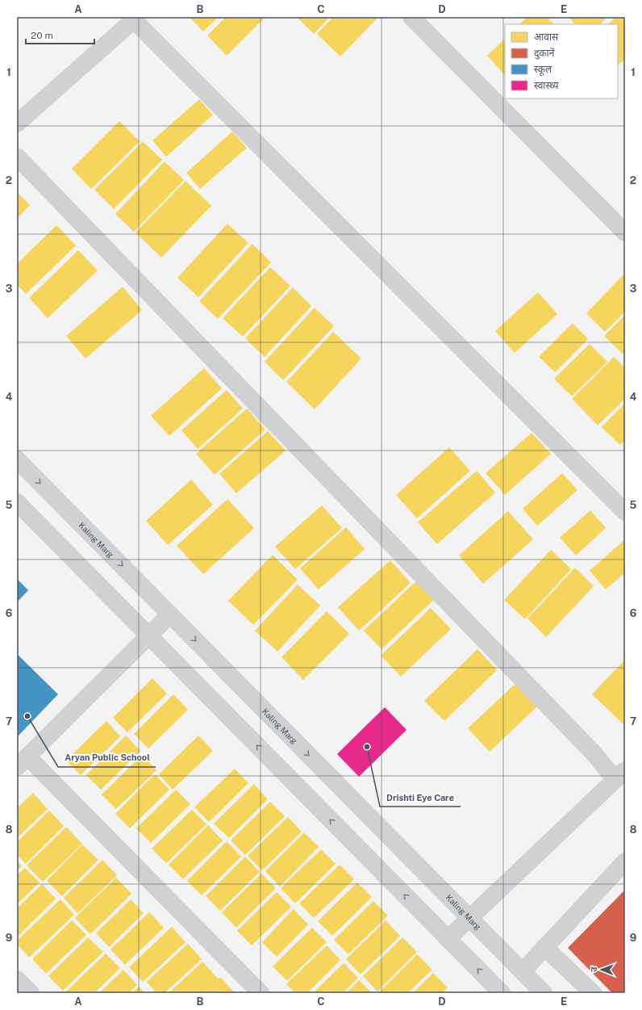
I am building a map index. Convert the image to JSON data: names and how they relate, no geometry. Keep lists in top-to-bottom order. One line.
{"streets":{"street":["Kaling Marg"]},"places":["Aryan Public School","Drishti Eye Care"],"legend":["आवास","दुकानें","स्कूल","स्वास्थ्य"],"scale_bar":"20 m","north":"left","grid":{"columns":["A","B","C","D","E"],"rows":["1","2","3","4","5","6","7","8","9"]}}
